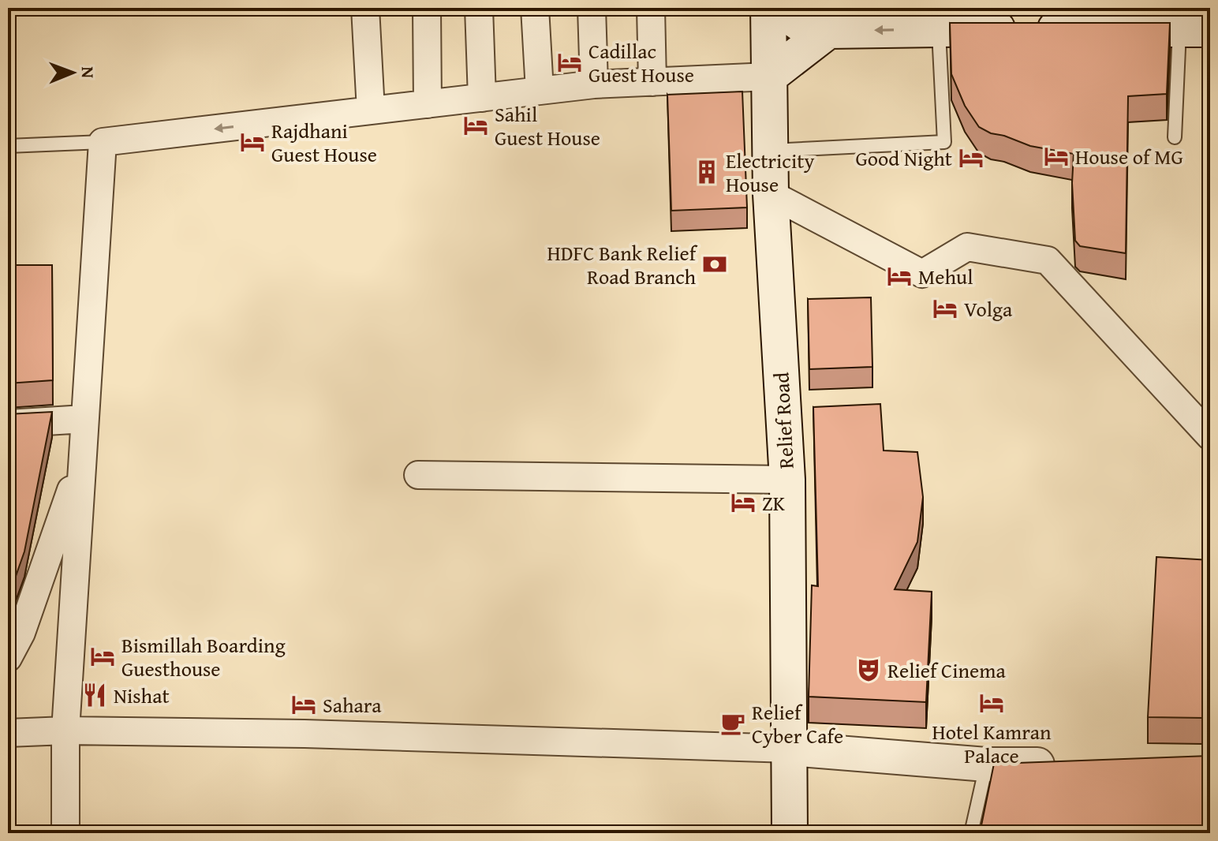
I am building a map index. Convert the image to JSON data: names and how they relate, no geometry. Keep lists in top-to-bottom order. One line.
{"streets":{"main road":["Relief Road"]},"places":{"hotel":["Cadillac Guest House","Sahil Guest House","Rajdhani Guest House","House of MG","Good Night","Mehul","Volga","ZK","Bismillah Boarding Guesthouse","Hotel Kamran Palace","Sahara"],"building":["Electricity House"],"bank":["HDFC Bank Relief Road Branch"],"theatre":["Relief Cinema"],"restaurant":["Nishat"],"cafe":["Relief Cyber Cafe"]},"north":"right"}
